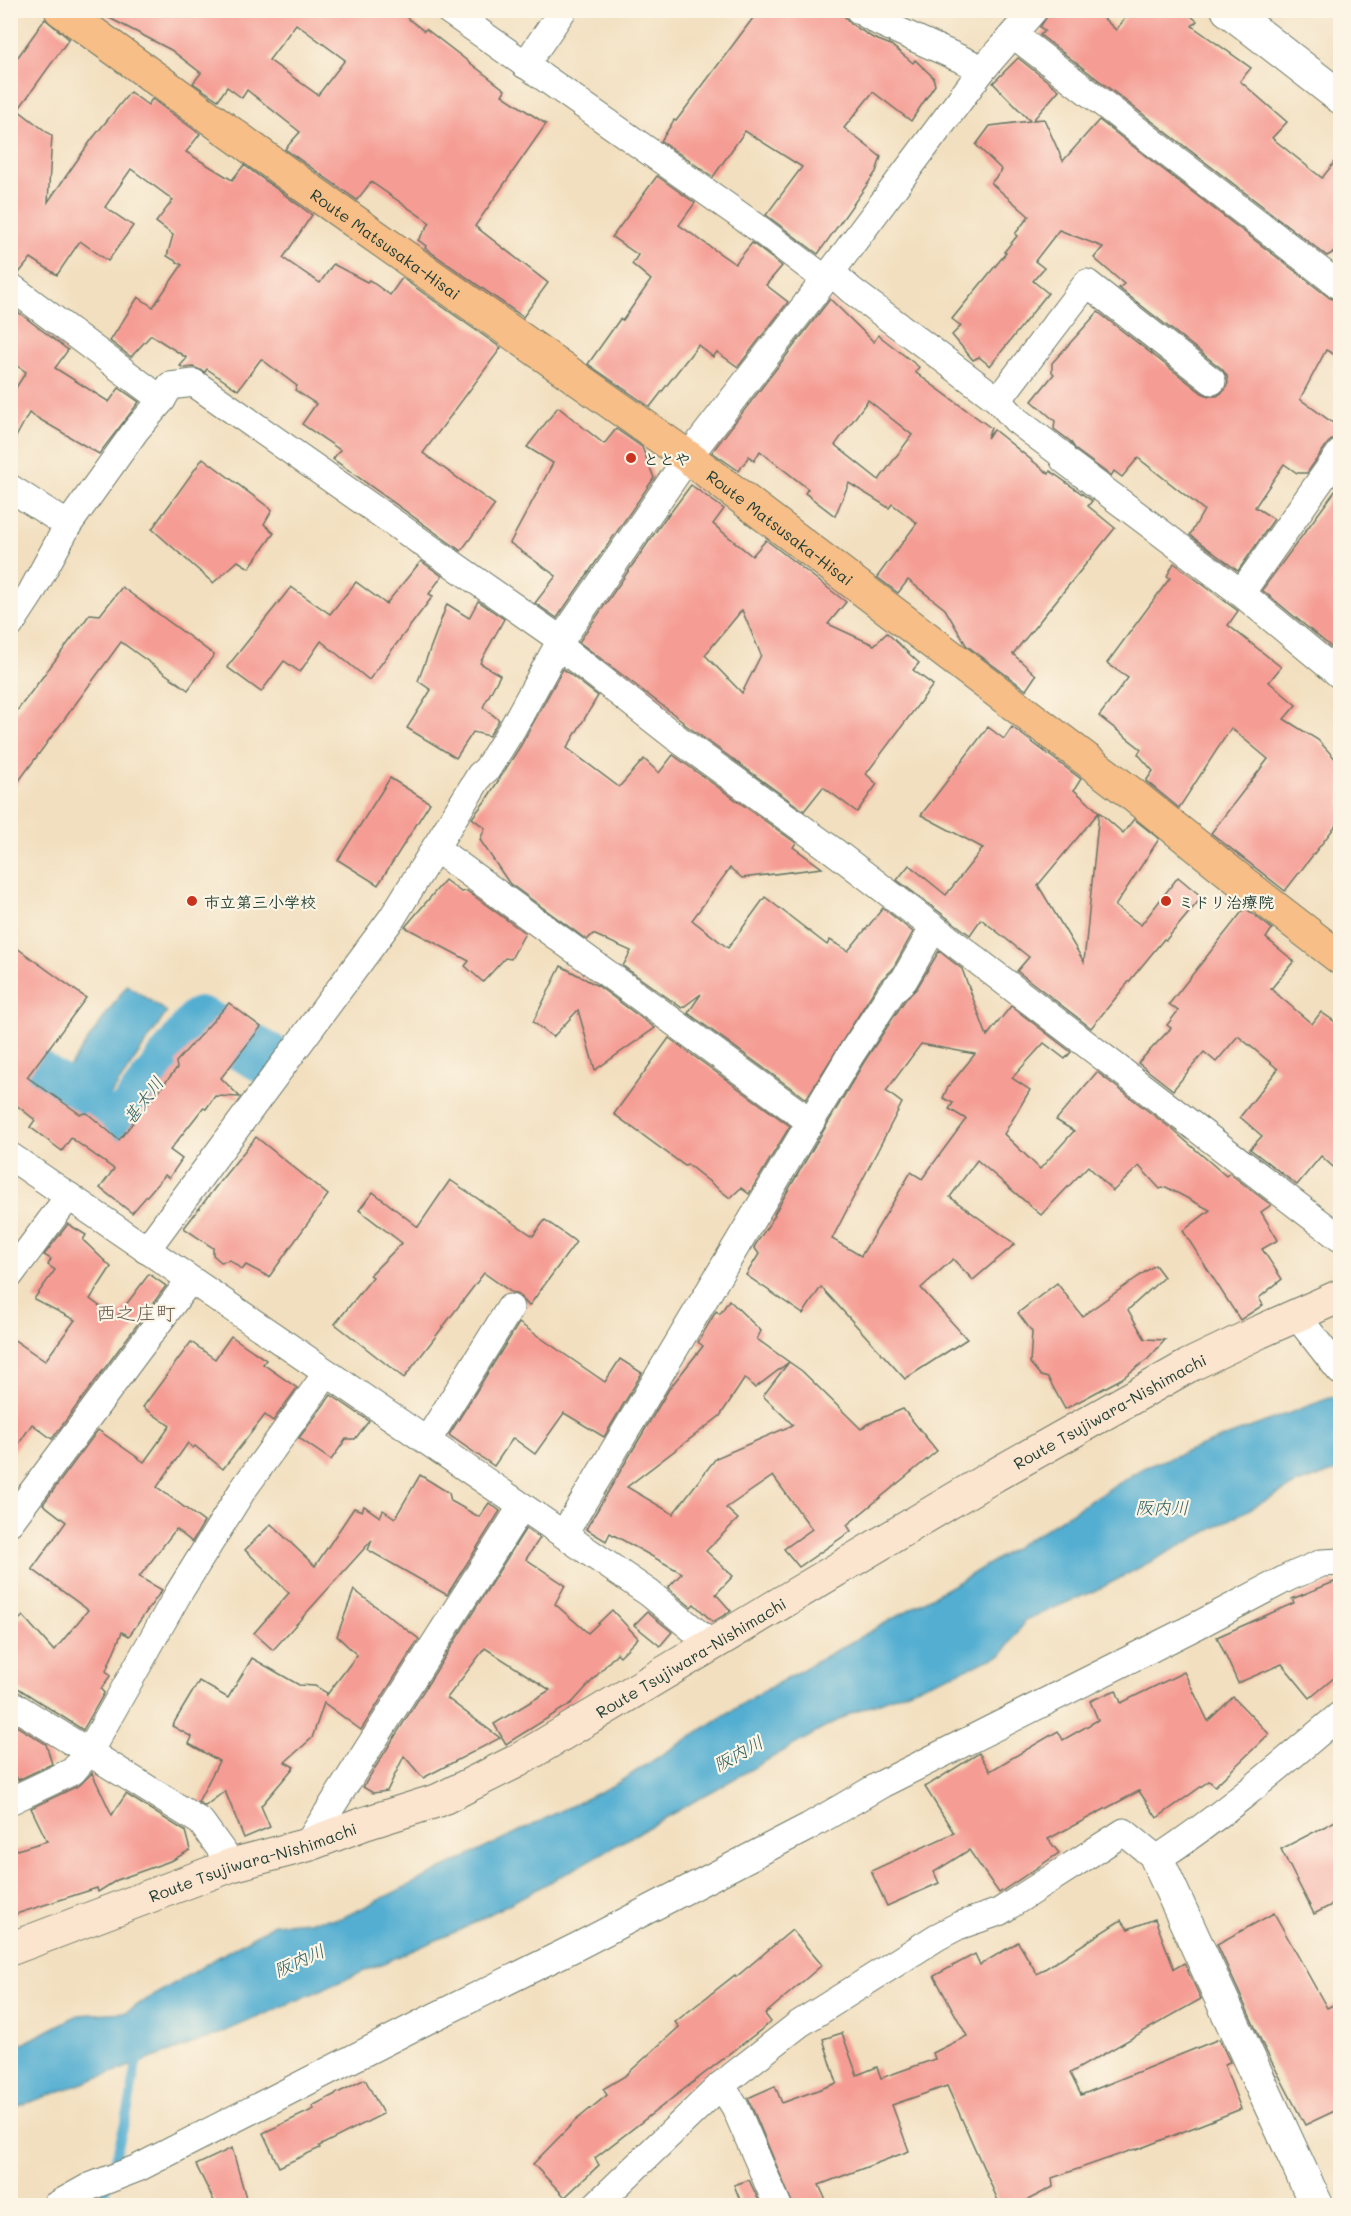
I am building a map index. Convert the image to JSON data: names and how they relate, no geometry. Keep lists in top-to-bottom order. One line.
{"streets":{"main road":["Route Matsusaka-Hisai","Route Tsujiwara-Nishimachi"]},"districts":["西之庄町"],"water":["甚太川","阪内川"],"places":["ととや","市立第三小学校","ミドリ治療院"]}
